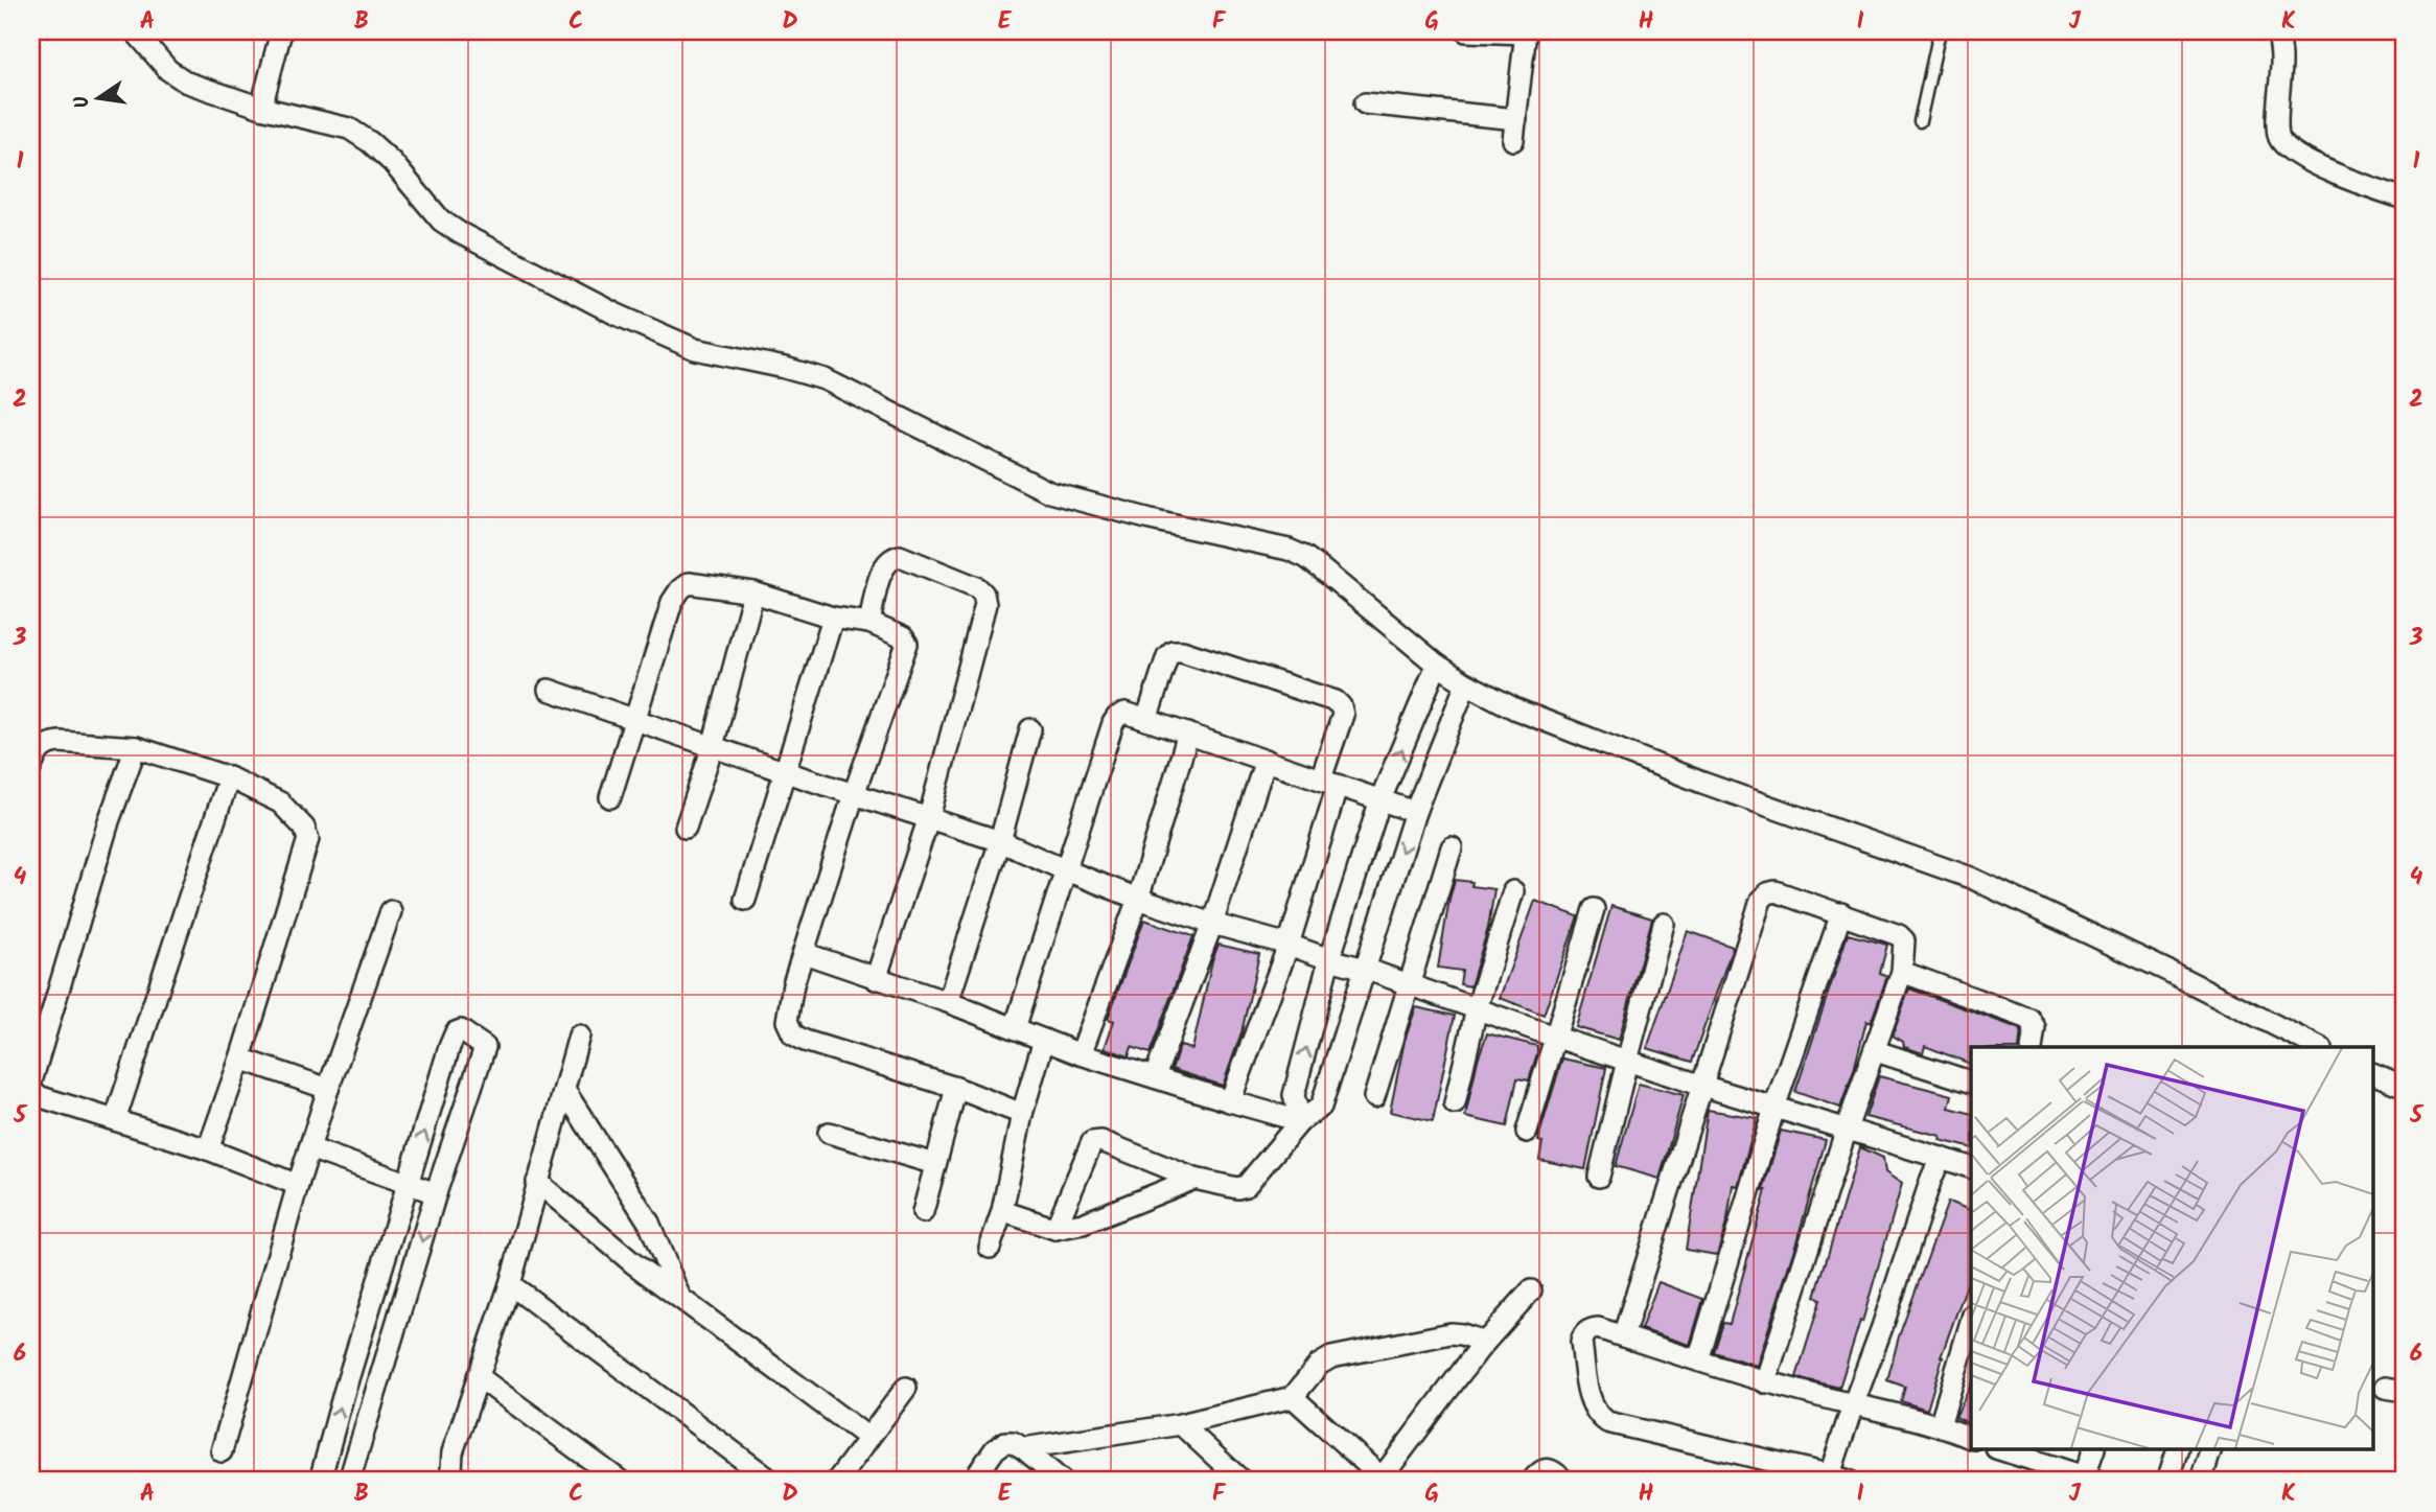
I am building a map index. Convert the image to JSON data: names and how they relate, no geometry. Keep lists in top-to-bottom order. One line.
{"north":"left","grid":{"columns":["A","B","C","D","E","F","G","H","I","J","K"],"rows":["1","2","3","4","5","6"]}}
